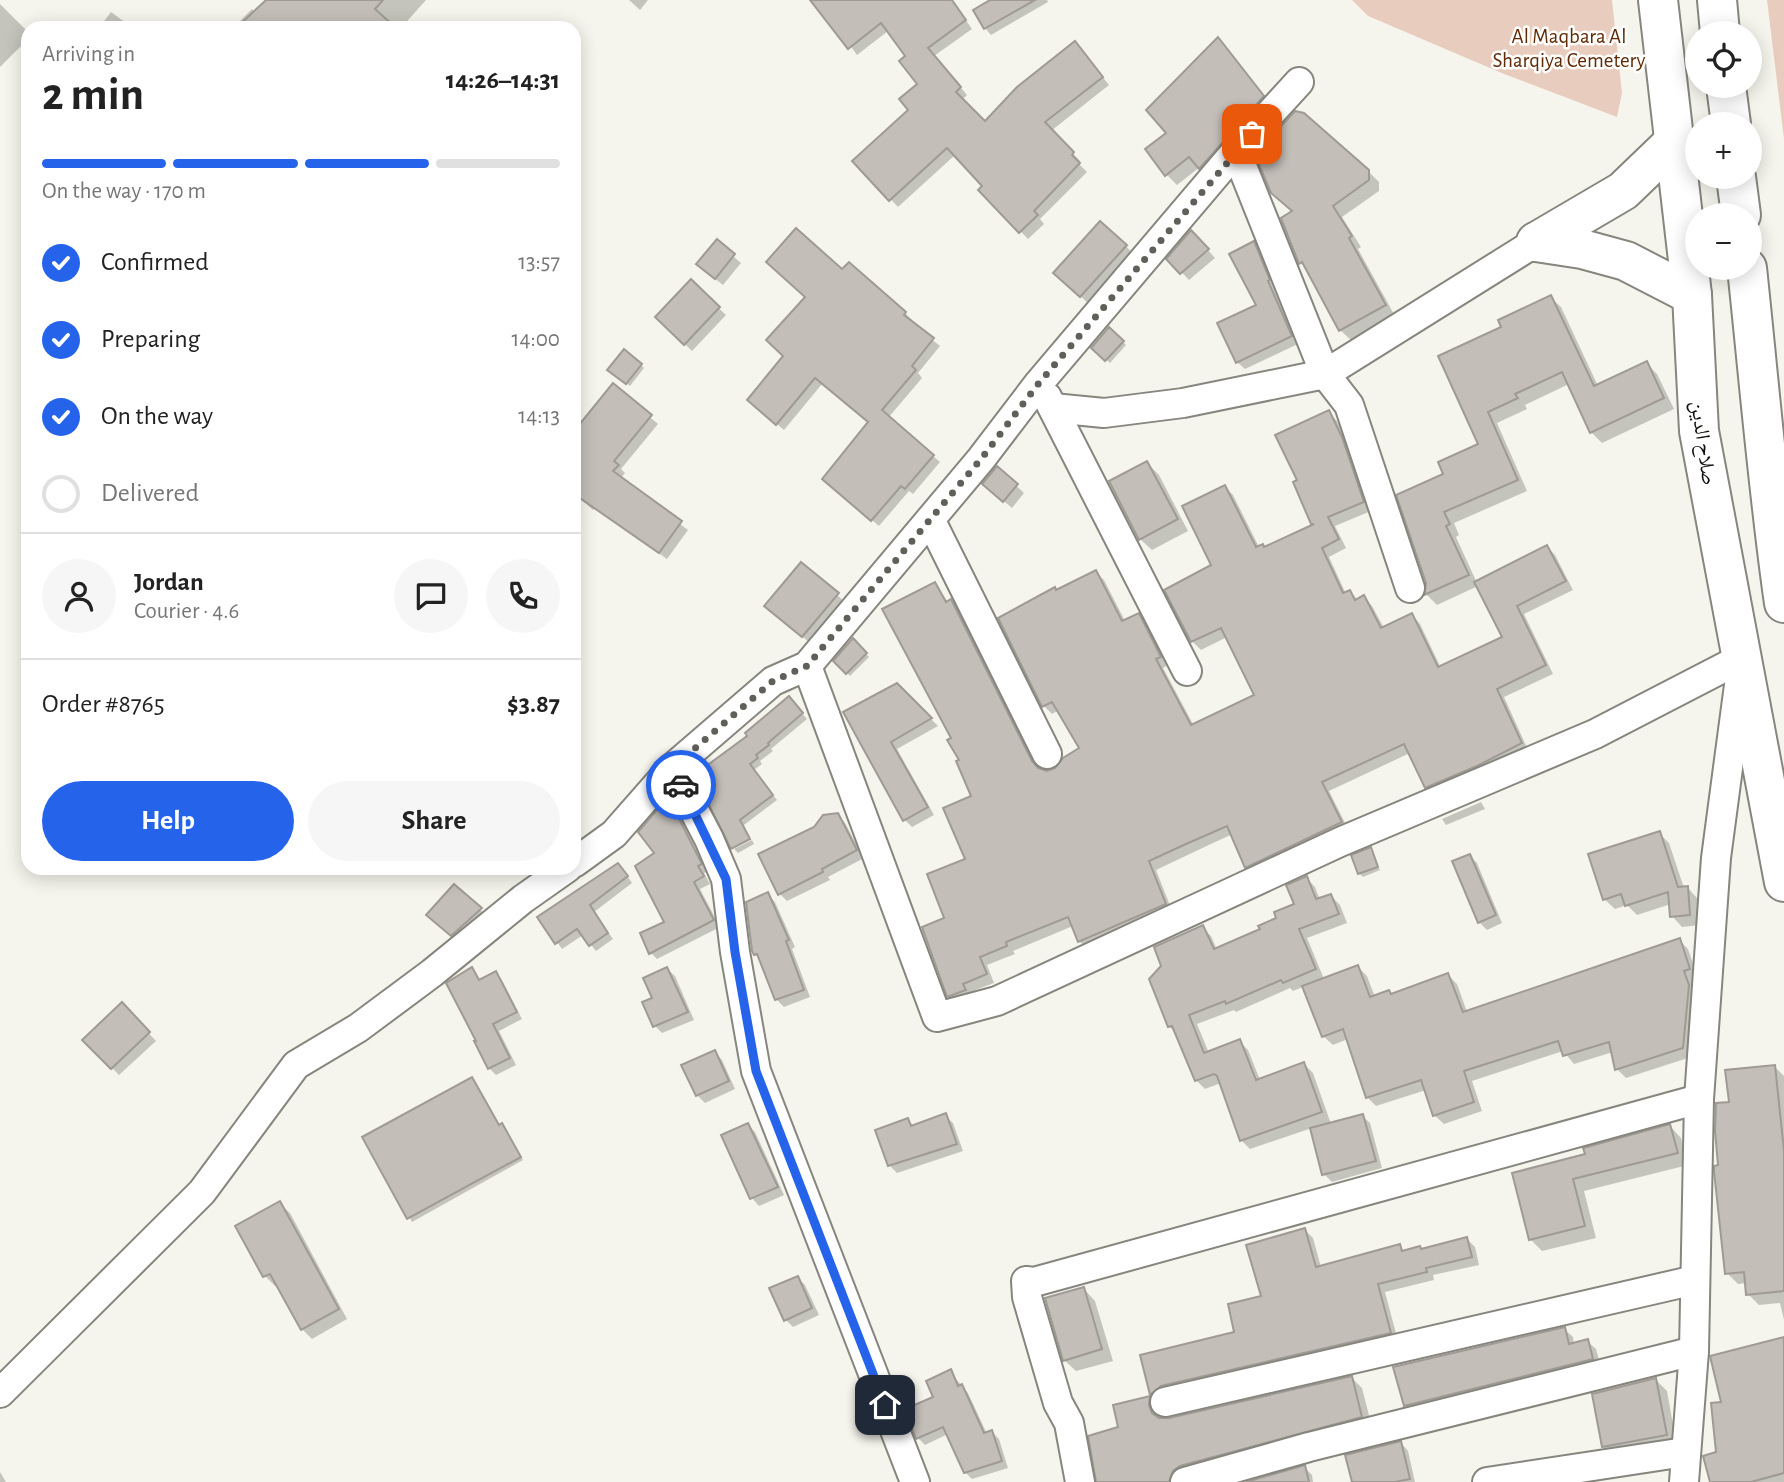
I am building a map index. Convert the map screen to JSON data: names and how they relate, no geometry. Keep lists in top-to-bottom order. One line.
{"streets":{"highway":["صلاح الدين"]},"parks":["Al Maqbara Al Sharqiya Cemetery"],"page":{"map_buttons":["+","−"],"heading":["2 min","Arriving in","14:26–14:31"],"panel":["Jordan","Courier · 4.6","Order #8765","$3.87"],"bar":"On the way · 170 m","list":[["Confirmed","13:57"],["Preparing","14:00"],["On the way","14:13"],"Delivered"],"buttons":["Help","Share"]}}
